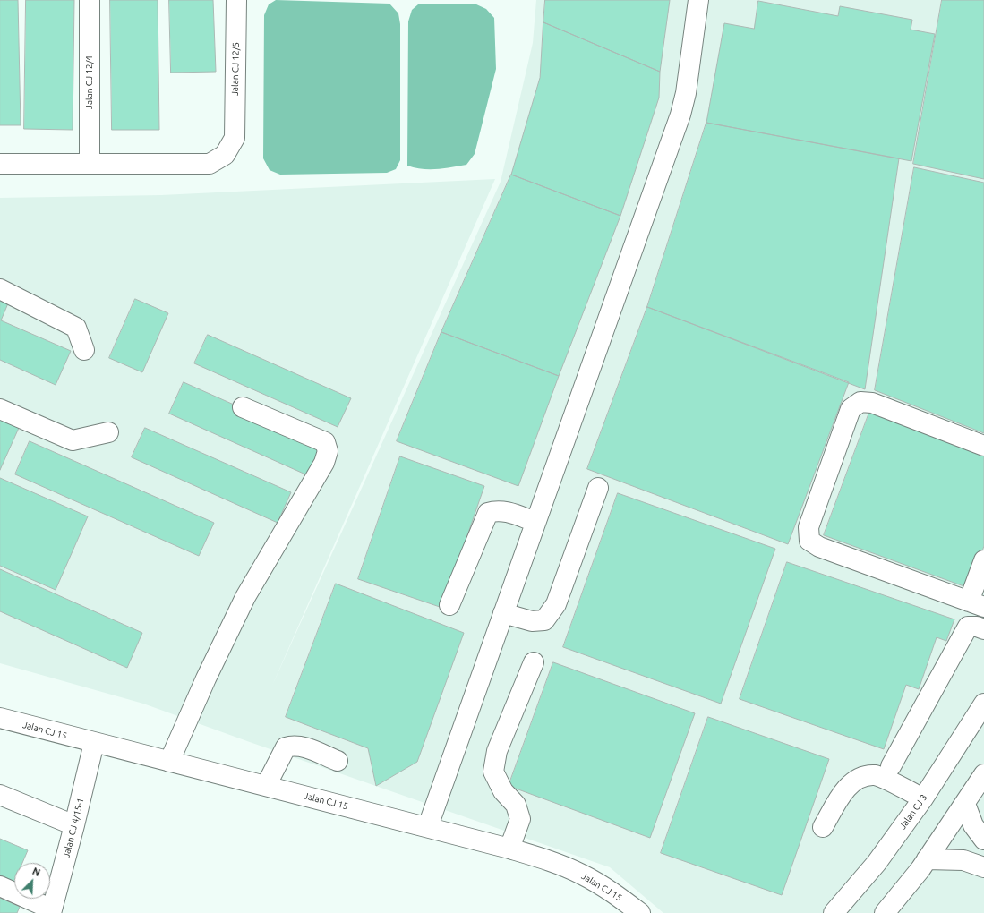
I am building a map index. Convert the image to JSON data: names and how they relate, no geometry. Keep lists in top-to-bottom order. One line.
{"streets":{"street":["Jalan CJ 12/5","Jalan CJ 12/4","Jalan CJ 15","Jalan CJ 3","Jalan CJ 4/15-1"]},"crossings":[["Jalan CJ 12/5","Jalan CJ 12/4"],["Jalan CJ 15","Jalan CJ 4/15-1"]],"north":"top right"}
